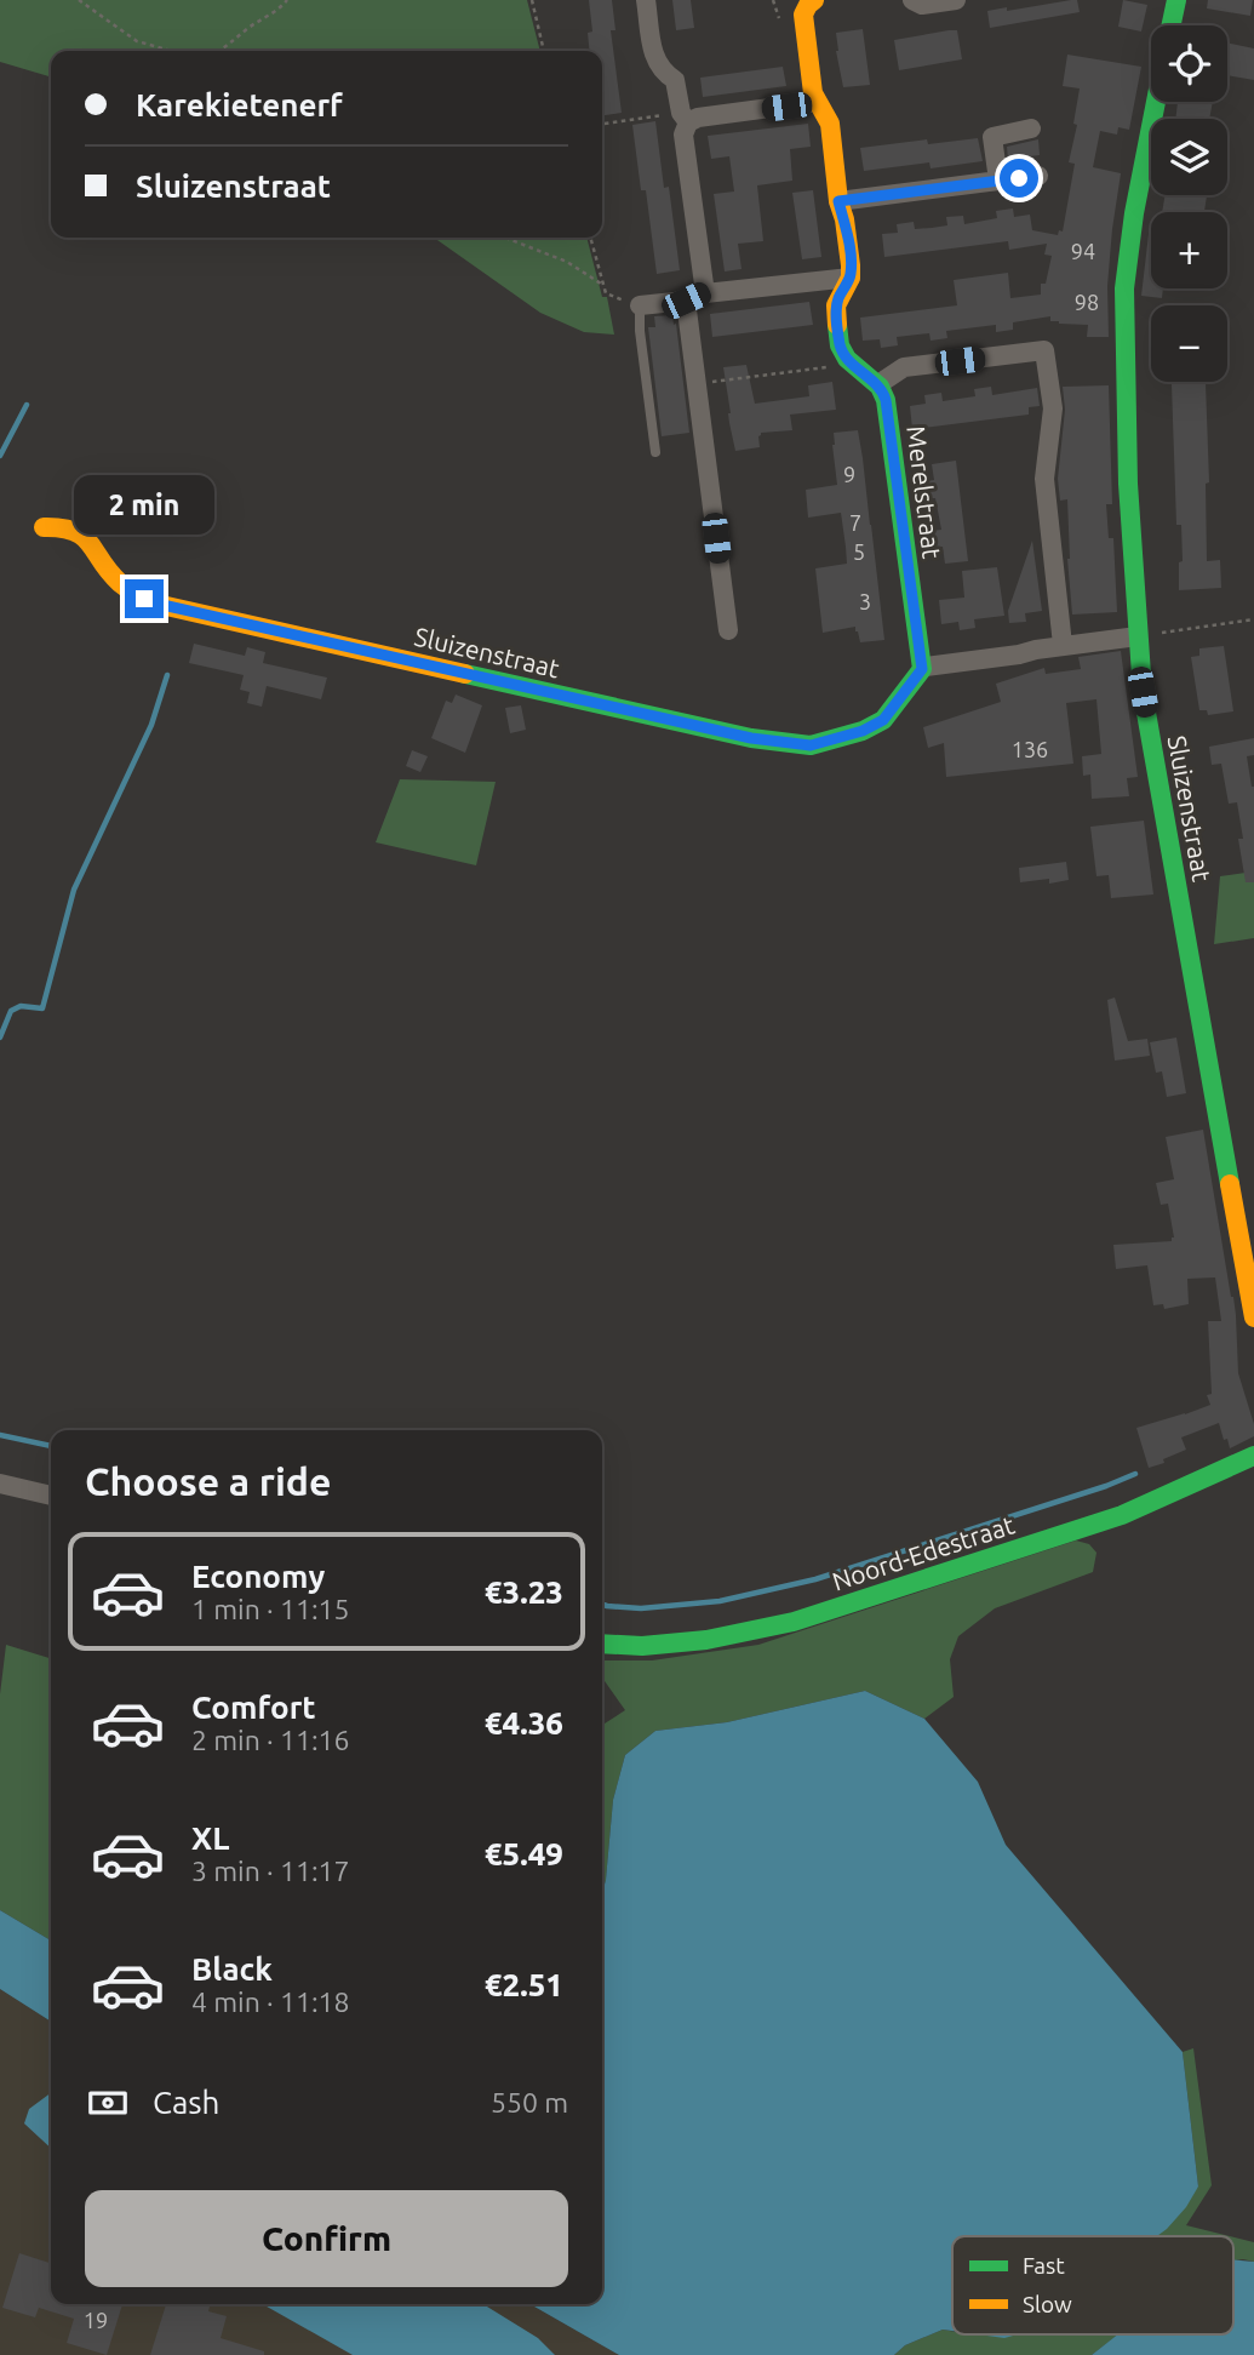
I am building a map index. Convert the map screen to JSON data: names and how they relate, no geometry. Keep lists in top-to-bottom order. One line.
{"streets":{"street":["Merelstraat","Sluizenstraat","Noord-Edestraat"]},"crossings":[["Merelstraat","Sluizenstraat"]],"house_numbers":["94","98","9","7","5","3","136","19"],"legend":["Fast","Slow"],"page":{"map_buttons":["+","−"],"banner":["Karekietenerf","Sluizenstraat"],"bubble":"2 min","heading":"Choose a ride","list":[{"name":"Economy","note":"1 min · 11:15","value":"€3.23"},{"name":"Comfort","note":"2 min · 11:16","value":"€4.36"},{"name":"XL","note":"3 min · 11:17","value":"€5.49"},{"name":"Black","note":"4 min · 11:18","value":"€2.51"}],"pay":["Cash","550 m"],"buttons":"Confirm"}}
